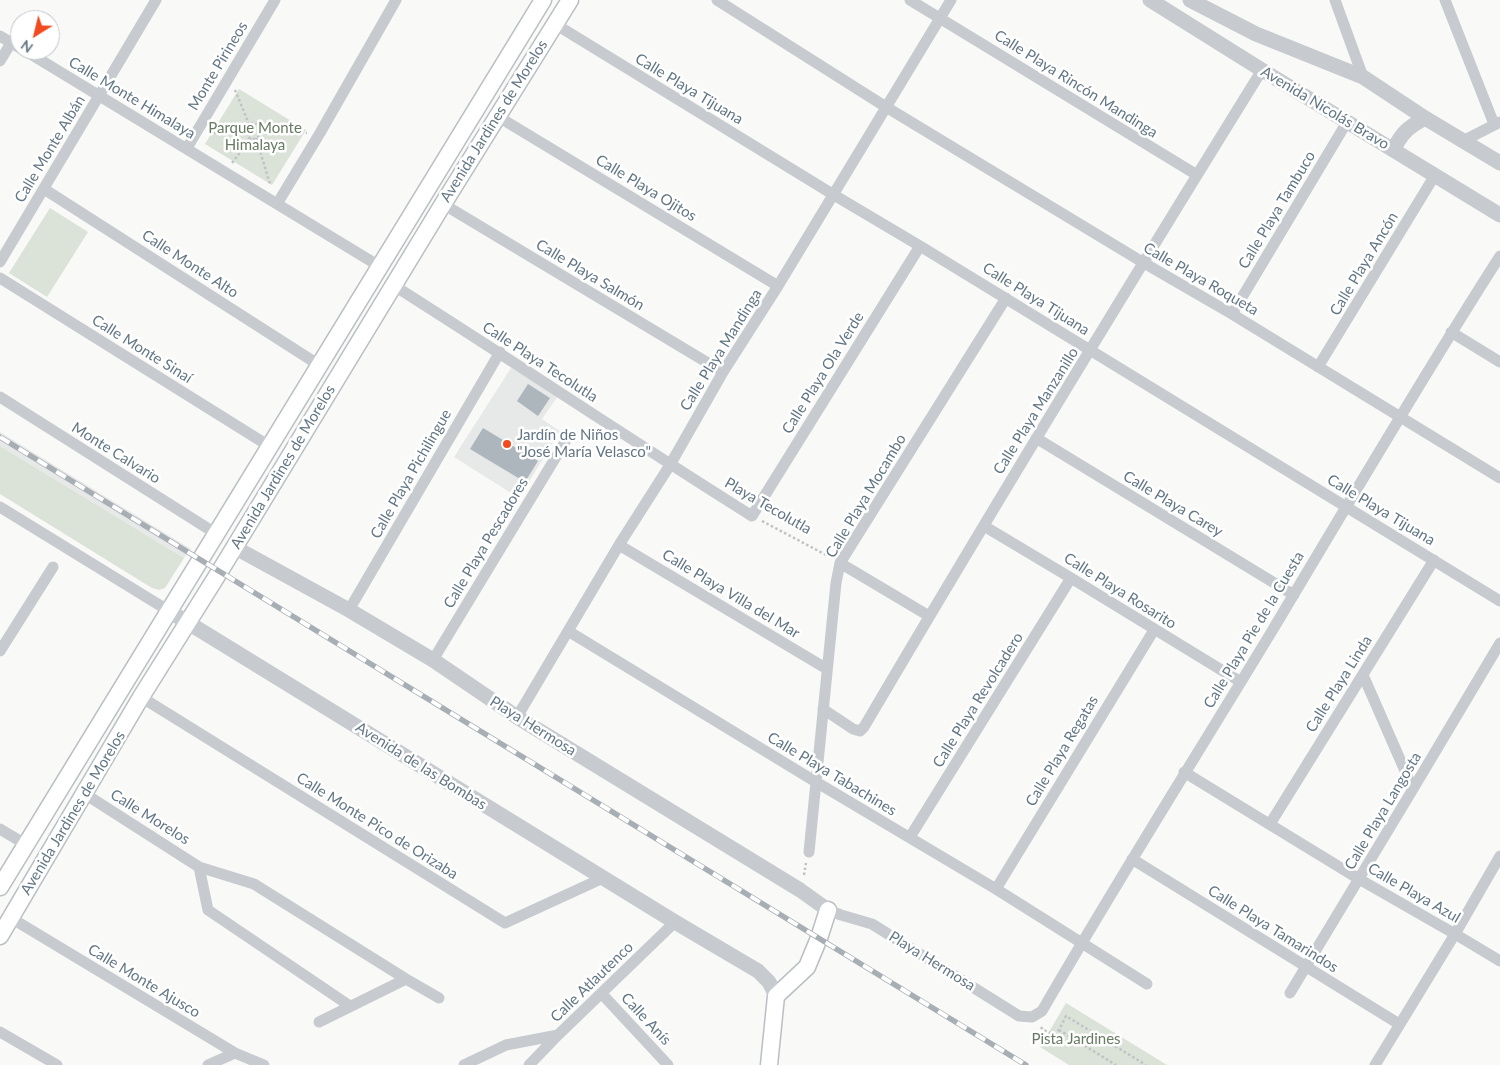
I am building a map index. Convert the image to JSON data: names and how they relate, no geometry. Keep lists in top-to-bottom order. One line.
{"streets":{"main road":["Avenida Jardines de Morelos"],"street":["Monte Pirineos","Calle Playa Rincón Mandinga","Calle Playa Tijuana","Calle Monte Himalaya","Avenida Nicolás Bravo","Calle Monte Albán","Calle Playa Ojitos","Calle Playa Tambuco","Calle Monte Alto","Calle Playa Ancón","Calle Playa Salmón","Calle Playa Roqueta","Calle Monte Sinaí","Calle Playa Mandinga","Calle Playa Tecolutla","Calle Playa Ola Verde","Calle Playa Manzanillo","Monte Calvario","Calle Playa Pichilingue","Calle Playa Mocambo","Calle Playa Carey","Playa Tecolutla","Calle Playa Pescadores","Calle Playa Rosarito","Calle Playa Villa del Mar","Calle Playa Pie de la Cuesta","Calle Playa Linda","Calle Playa Revolcadero","Playa Hermosa","Calle Playa Regatas","Avenida de las Bombas","Calle Playa Tabachines","Calle Playa Langosta","Calle Morelos","Calle Monte Pico de Orizaba","Calle Playa Azul","Calle Playa Tamarindos","Calle Monte Ajusco","Calle Atlautenco","Calle Anís"]},"crossings":[["Monte Pirineos","Calle Monte Himalaya"],["Calle Playa Rincón Mandinga","Calle Playa Mandinga"],["Calle Playa Rincón Mandinga","Calle Playa Manzanillo"],["Calle Playa Tijuana","Avenida Jardines de Morelos"],["Calle Playa Tijuana","Calle Playa Mandinga"],["Calle Playa Tijuana","Calle Playa Ola Verde"],["Calle Playa Tijuana","Calle Playa Manzanillo"],["Calle Playa Tijuana","Calle Playa Mocambo"],["Calle Playa Tijuana","Calle Playa Pie de la Cuesta"],["Calle Playa Tijuana","Calle Playa Linda"],["Calle Monte Himalaya","Avenida Jardines de Morelos"],["Calle Monte Himalaya","Calle Monte Albán"],["Avenida Nicolás Bravo","Calle Playa Tambuco"],["Avenida Nicolás Bravo","Calle Playa Ancón"],["Avenida Nicolás Bravo","Calle Playa Manzanillo"],["Avenida Jardines de Morelos","Calle Playa Ojitos"],["Avenida Jardines de Morelos","Calle Monte Alto"],["Avenida Jardines de Morelos","Calle Playa Salmón"],["Avenida Jardines de Morelos","Calle Monte Sinaí"],["Avenida Jardines de Morelos","Calle Playa Tecolutla"],["Avenida Jardines de Morelos","Monte Calvario"],["Avenida Jardines de Morelos","Playa Hermosa"],["Avenida Jardines de Morelos","Avenida de las Bombas"],["Avenida Jardines de Morelos","Calle Morelos"],["Avenida Jardines de Morelos","Calle Monte Pico de Orizaba"],["Avenida Jardines de Morelos","Calle Monte Ajusco"],["Calle Monte Albán","Calle Monte Alto"],["Calle Playa Ojitos","Calle Playa Mandinga"],["Calle Playa Tambuco","Calle Playa Roqueta"],["Calle Playa Ancón","Calle Playa Roqueta"],["Calle Playa Salmón","Calle Playa Mandinga"],["Calle Playa Roqueta","Calle Playa Mandinga"],["Calle Playa Roqueta","Calle Playa Manzanillo"],["Calle Playa Roqueta","Calle Playa Pie de la Cuesta"],["Calle Playa Mandinga","Calle Playa Tecolutla"],["Calle Playa Mandinga","Playa Tecolutla"],["Calle Playa Mandinga","Calle Playa Villa del Mar"],["Calle Playa Mandinga","Playa Hermosa"],["Calle Playa Mandinga","Calle Playa Tabachines"],["Calle Playa Tecolutla","Calle Playa Pichilingue"],["Calle Playa Tecolutla","Playa Tecolutla"],["Calle Playa Ola Verde","Playa Tecolutla"],["Calle Playa Manzanillo","Calle Playa Mocambo"],["Calle Playa Manzanillo","Calle Playa Carey"],["Calle Playa Manzanillo","Calle Playa Rosarito"],["Calle Playa Pichilingue","Playa Hermosa"],["Calle Playa Mocambo","Playa Tecolutla"],["Calle Playa Mocambo","Calle Playa Villa del Mar"],["Calle Playa Mocambo","Calle Playa Tabachines"],["Calle Playa Carey","Calle Playa Pie de la Cuesta"],["Calle Playa Pescadores","Playa Hermosa"],["Calle Playa Rosarito","Calle Playa Pie de la Cuesta"],["Calle Playa Rosarito","Calle Playa Revolcadero"],["Calle Playa Rosarito","Calle Playa Regatas"],["Calle Playa Pie de la Cuesta","Playa Hermosa"],["Calle Playa Pie de la Cuesta","Calle Playa Tabachines"],["Calle Playa Pie de la Cuesta","Calle Playa Azul"],["Calle Playa Pie de la Cuesta","Calle Playa Tamarindos"],["Calle Playa Linda","Calle Playa Azul"],["Calle Playa Revolcadero","Calle Playa Tabachines"],["Calle Playa Regatas","Calle Playa Tabachines"],["Avenida de las Bombas","Calle Monte Pico de Orizaba"],["Avenida de las Bombas","Calle Atlautenco"],["Calle Playa Langosta","Calle Playa Azul"],["Calle Playa Langosta","Calle Playa Tamarindos"],["Calle Atlautenco","Calle Anís"]],"parks":["Parque Monte Himalaya","Pista Jardines"],"places":["Jardín de Niños \"José María Velasco\""],"north":"bottom left"}
